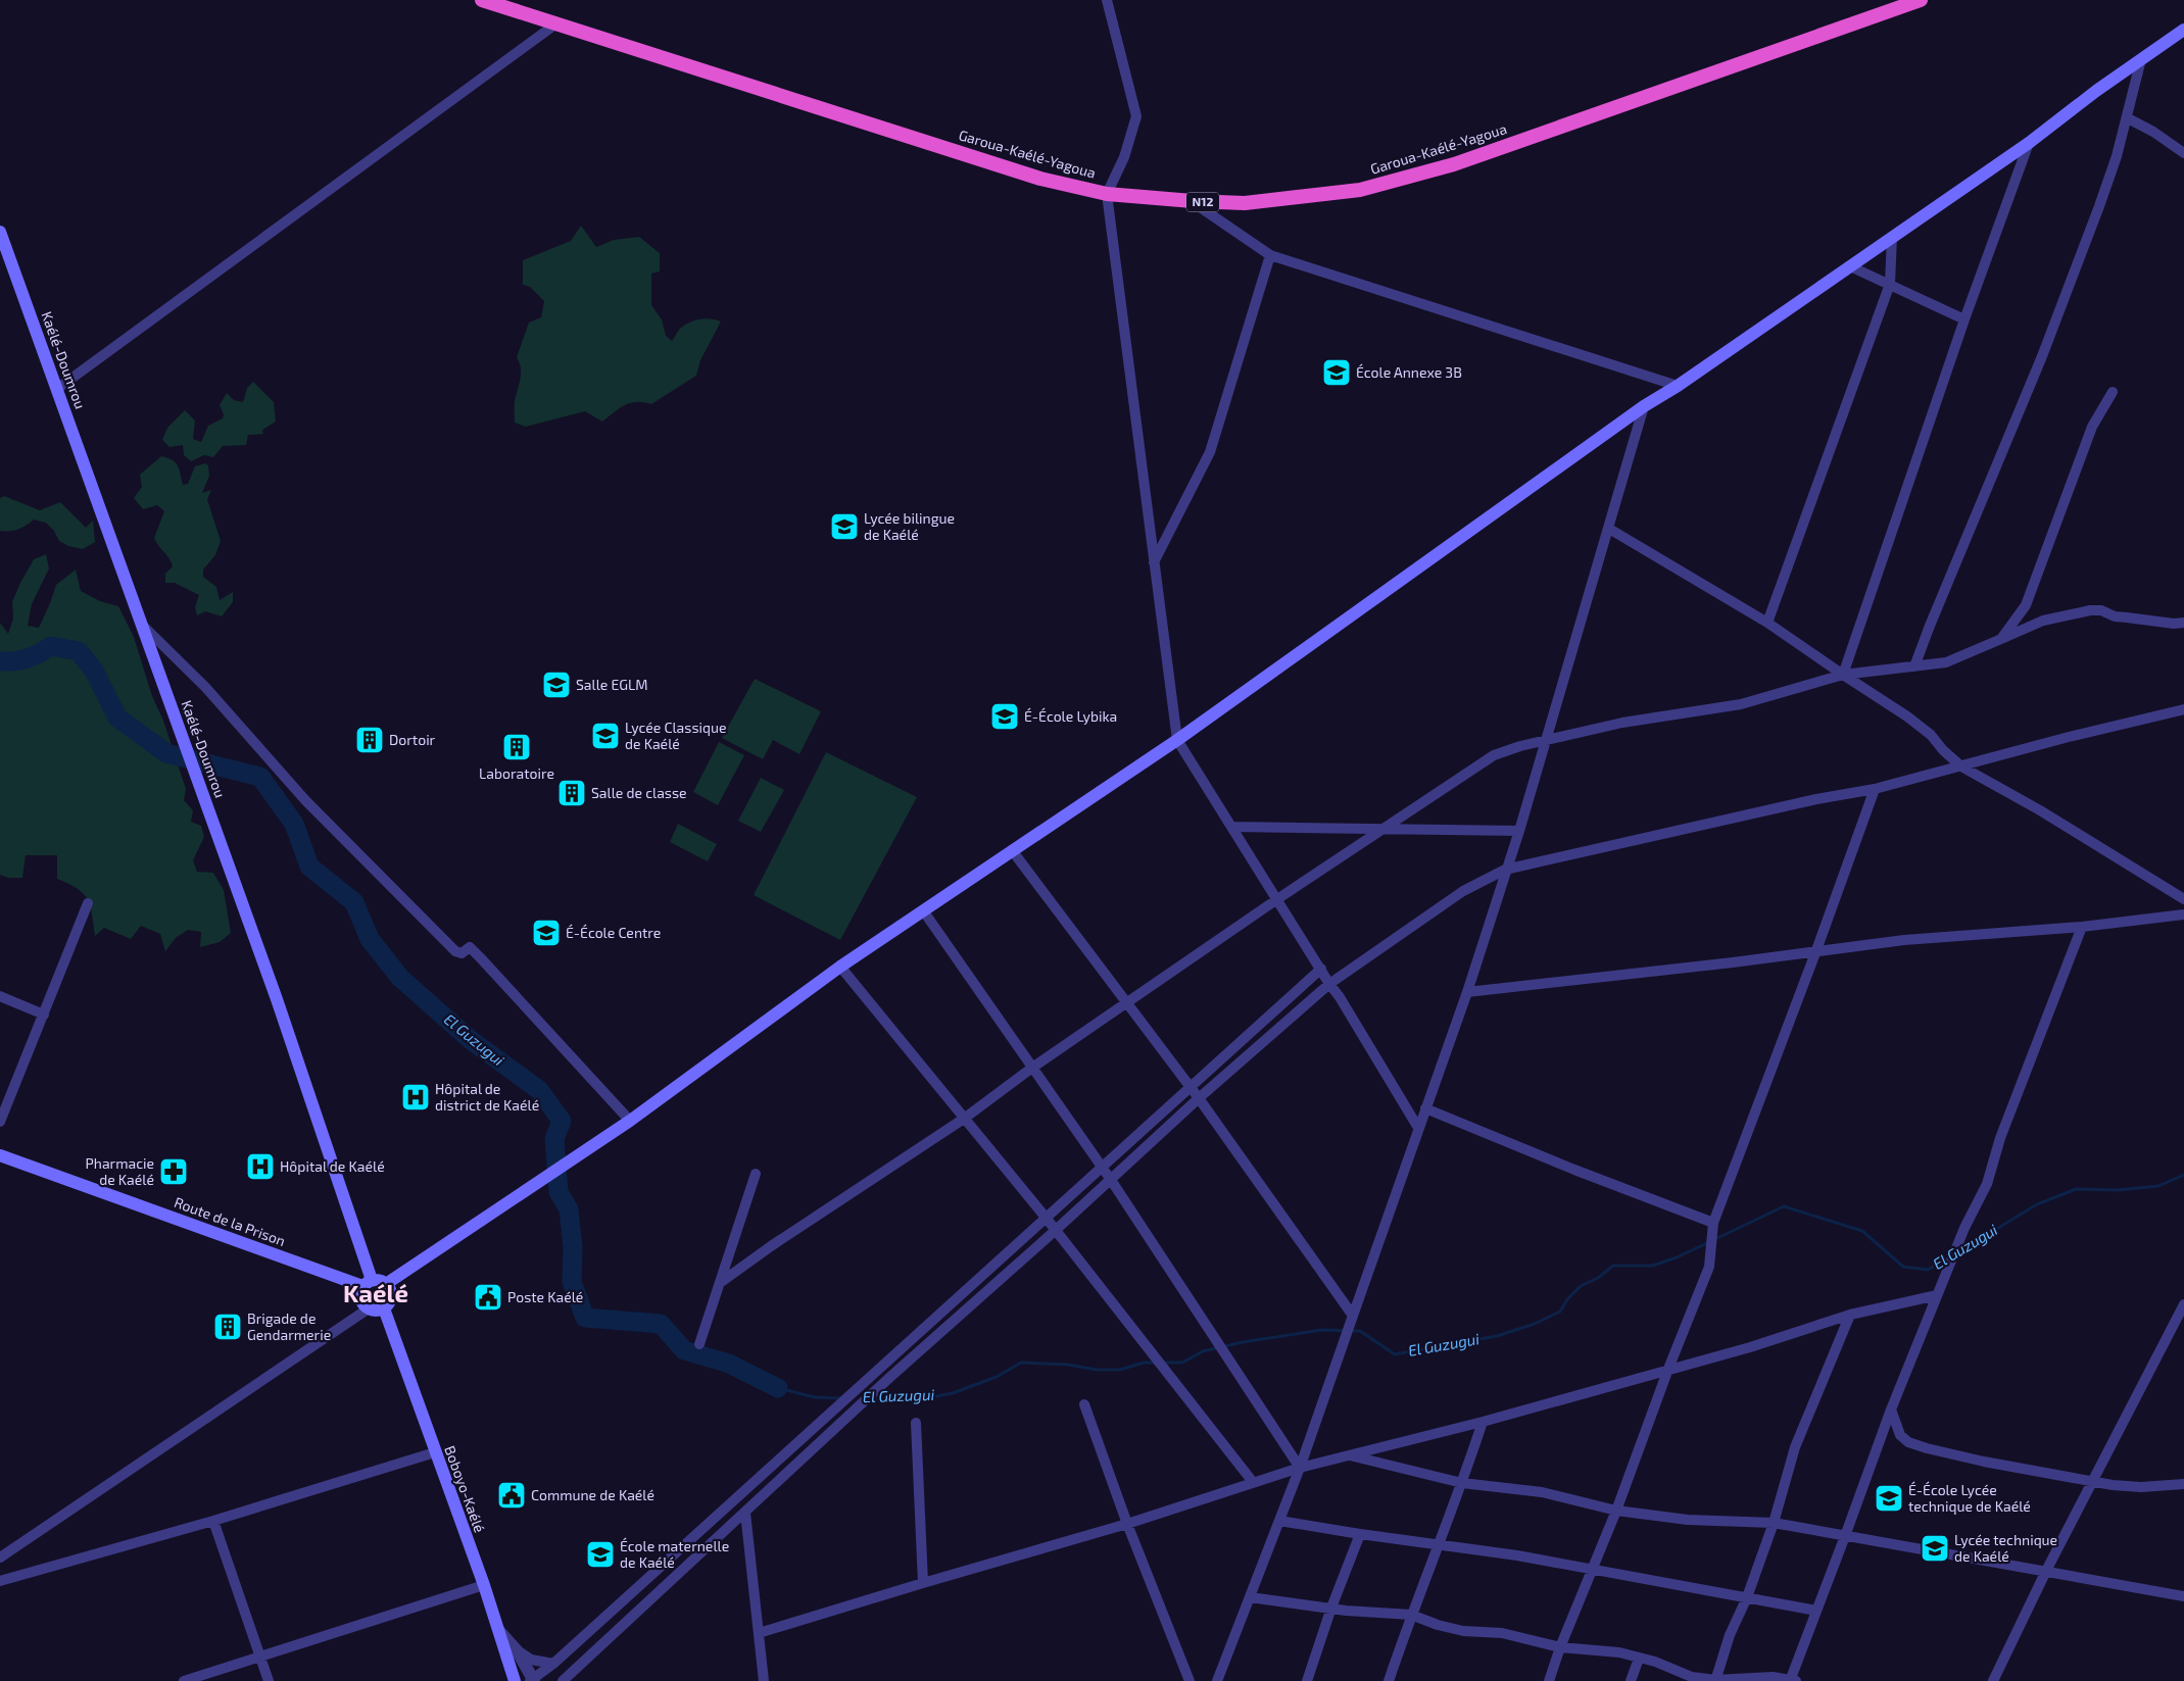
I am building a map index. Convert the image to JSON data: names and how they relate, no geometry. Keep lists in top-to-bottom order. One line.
{"streets":{"highway":["Garoua-Kaélé-Yagoua","N12"],"main road":["Kaélé-Doumrou","Route de la Prison","Boboyo-Kaélé"]},"crossings":[["Kaélé-Doumrou","Route de la Prison"],["Kaélé-Doumrou","Boboyo-Kaélé"],["Route de la Prison","Boboyo-Kaélé"]],"districts":["Kaélé"],"water":["El Guzugui"],"places":{"school or university":["École Annexe 3B","Lycée bilingue de Kaélé","Salle EGLM","É-École Lybika","Lycée Classique de Kaélé","É-École Centre","É-École Lycée technique de Kaélé","Lycée technique de Kaélé","École maternelle de Kaélé"],"building":["Dortoir","Laboratoire","Salle de classe","Brigade de Gendarmerie"],"hospital":["Hôpital de district de Kaélé","Hôpital de Kaélé"],"pharmacy":["Pharmacie de Kaélé"],"public building":["Poste Kaélé","Commune de Kaélé"]}}
